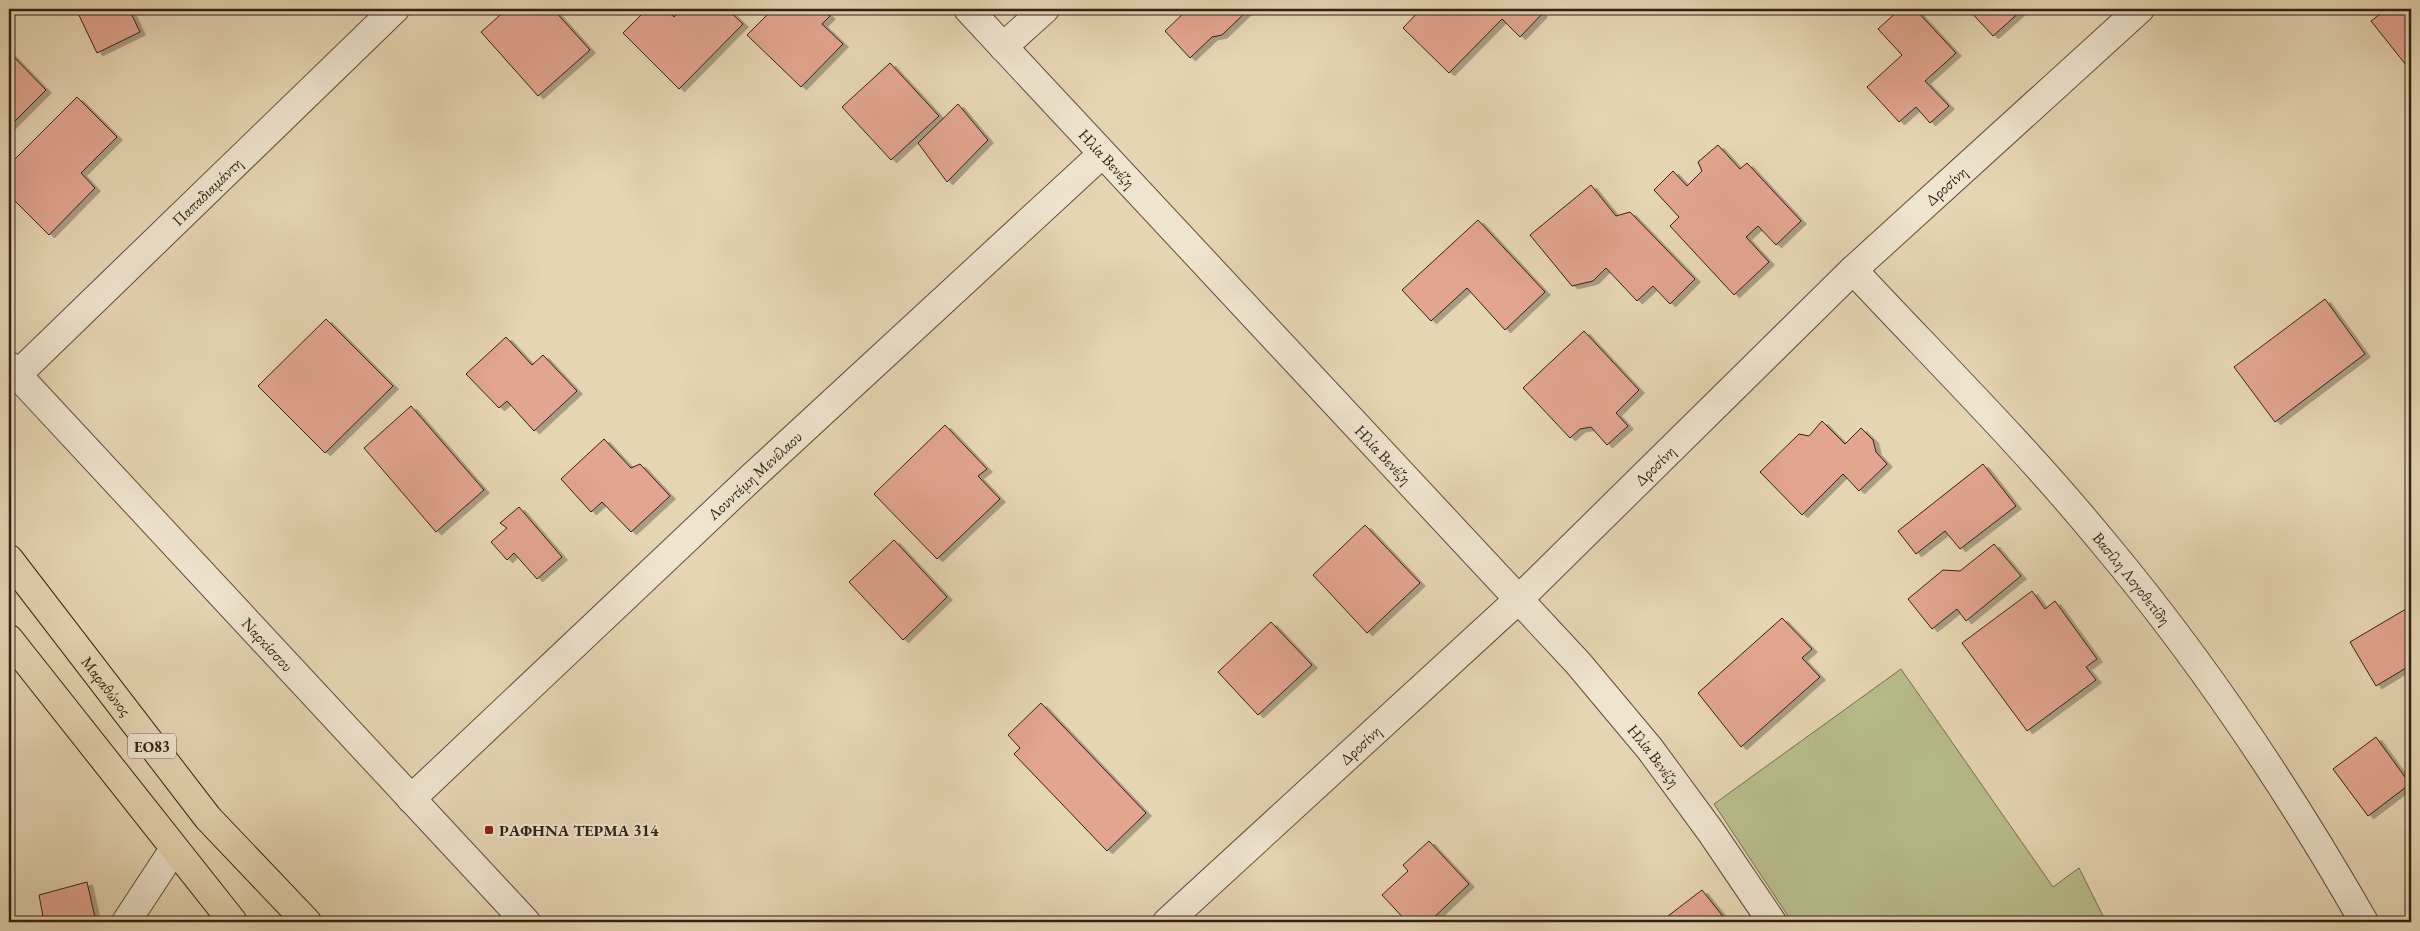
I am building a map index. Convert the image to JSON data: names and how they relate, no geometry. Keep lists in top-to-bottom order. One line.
{"streets":{"main road":["Μαραθώνος","ΕΟ83"],"street":["Ηλία Βενέζη","Δροσίνη","Παπαδιαμάντη","Λουντέμη Μενέλαου","Βασίλη Λογοθετίδη","Ναρκίσσου"]},"crossings":[["Ηλία Βενέζη","Δροσίνη"],["Ηλία Βενέζη","Λουντέμη Μενέλαου"],["Δροσίνη","Βασίλη Λογοθετίδη"],["Παπαδιαμάντη","Ναρκίσσου"],["Λουντέμη Μενέλαου","Ναρκίσσου"]],"places":{"transit":["ΡΑΦΗΝΑ ΤΕΡΜΑ 314"]}}
